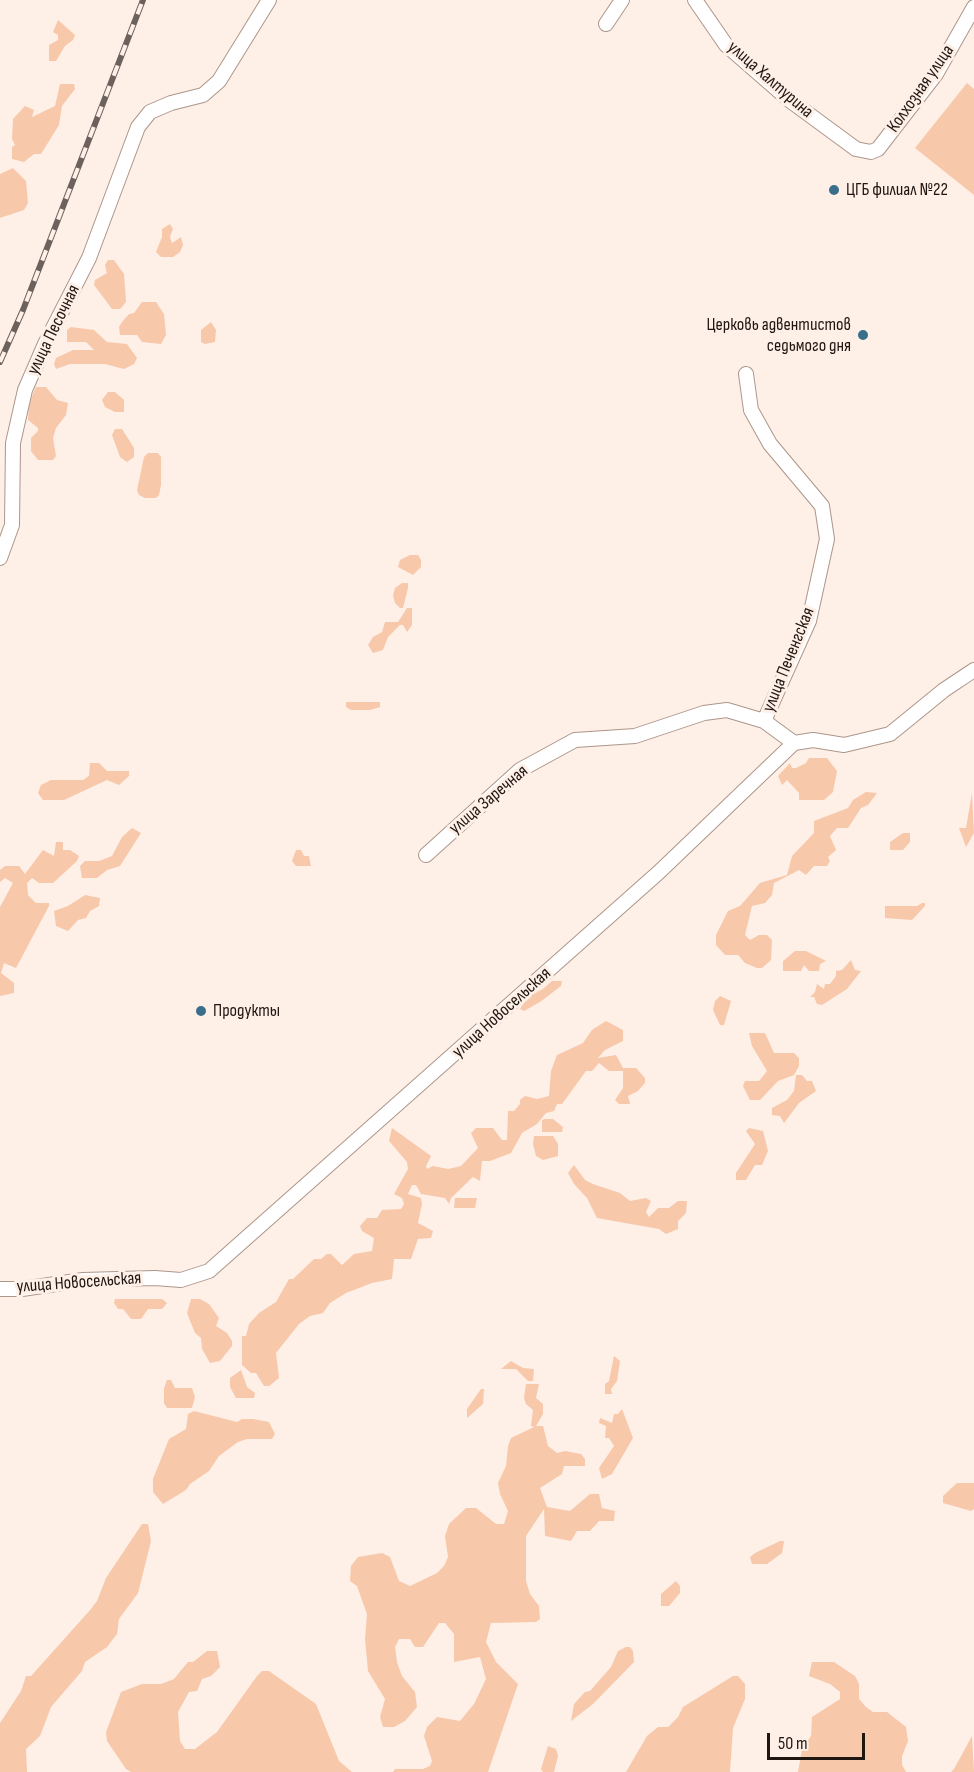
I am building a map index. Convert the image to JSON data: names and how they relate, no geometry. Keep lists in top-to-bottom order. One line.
{"streets":{"street":["улица Халтурина","Колхозная улица","улица Песочная","улица Печенгская","улица Заречная","улица Новосельская"]},"crossings":[["улица Халтурина","Колхозная улица"],["улица Печенгская","улица Заречная"],["улица Заречная","улица Новосельская"]],"places":["ЦГБ филиал №22","Церковь адвентистов седьмого дня","Продукты"],"scale_bar":"50 m"}
